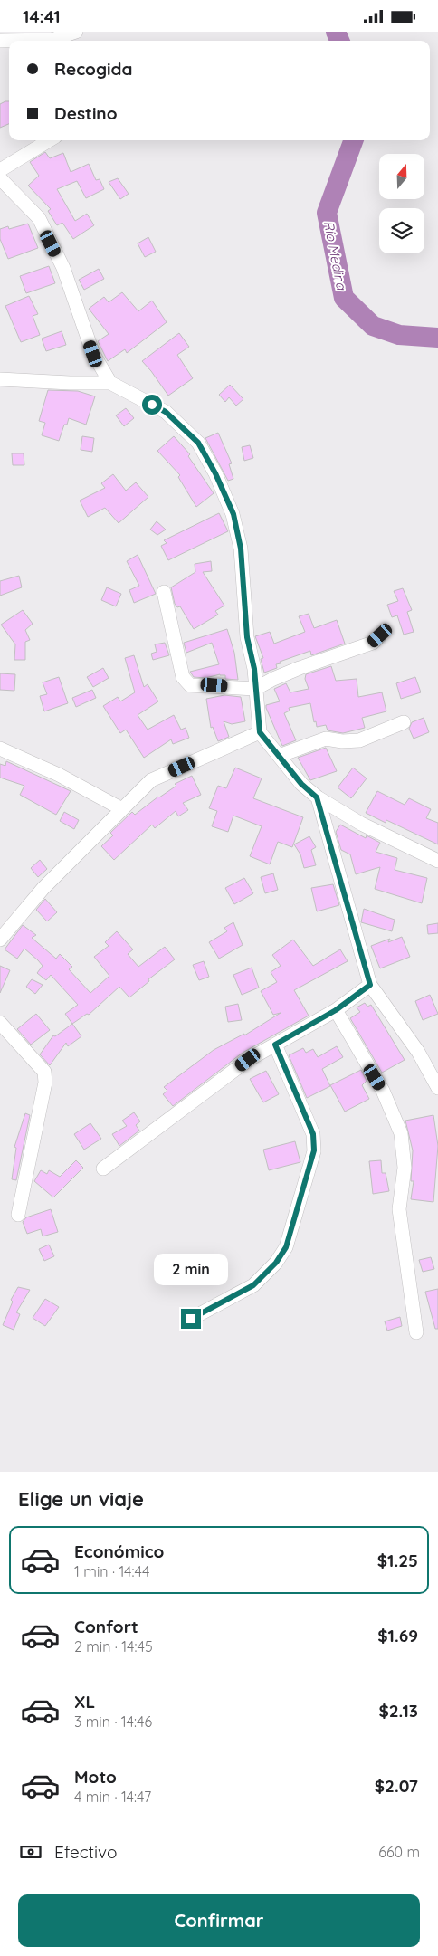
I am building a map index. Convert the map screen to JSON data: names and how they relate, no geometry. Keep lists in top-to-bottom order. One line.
{"water":["Río Medina"],"north":"top","page":{"status":"14:41","banner":["Recogida","Destino"],"bubble":"2 min","heading":"Elige un viaje","list":[{"name":"Económico","note":"1 min · 14:44","value":"$1.25"},{"name":"Confort","note":"2 min · 14:45","value":"$1.69"},{"name":"XL","note":"3 min · 14:46","value":"$2.13"},{"name":"Moto","note":"4 min · 14:47","value":"$2.07"}],"pay":["Efectivo","660 m"],"buttons":"Confirmar"}}
